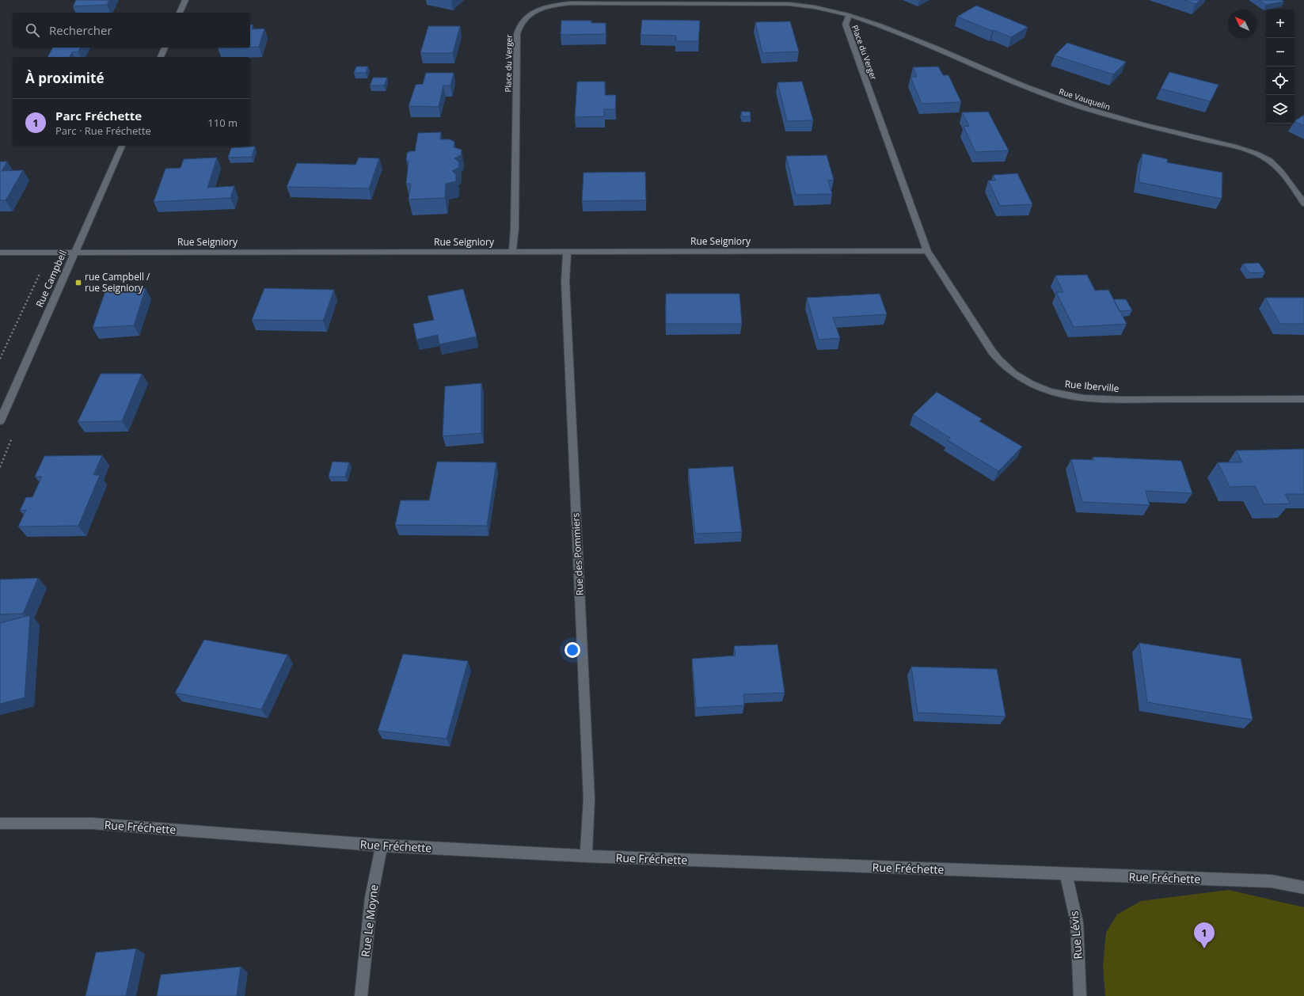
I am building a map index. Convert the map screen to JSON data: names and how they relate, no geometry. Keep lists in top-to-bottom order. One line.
{"streets":{"street":["Place du Verger","Rue Vauquelin","Rue Seigniory","Rue Campbell","Rue Iberville","Rue des Pommiers","Rue Fréchette","Rue Le Moyne","Rue Lévis"]},"crossings":[["Place du Verger","Rue Vauquelin"],["Place du Verger","Rue Seigniory"],["Place du Verger","Rue Iberville"],["Rue Seigniory","Rue Campbell"],["Rue Seigniory","Rue Iberville"],["Rue Seigniory","Rue des Pommiers"],["Rue des Pommiers","Rue Fréchette"],["Rue Fréchette","Rue Le Moyne"],["Rue Fréchette","Rue Lévis"]],"places":{"transit":["rue Campbell / rue Seigniory"]},"north":"top left","page":{"map_buttons":["+","−"],"search":"Rechercher","heading":"À proximité","list":[{"mark":"1","name":"Parc Fréchette","note":"Parc · Rue Fréchette","value":"110 m"}],"pins":"1"}}
